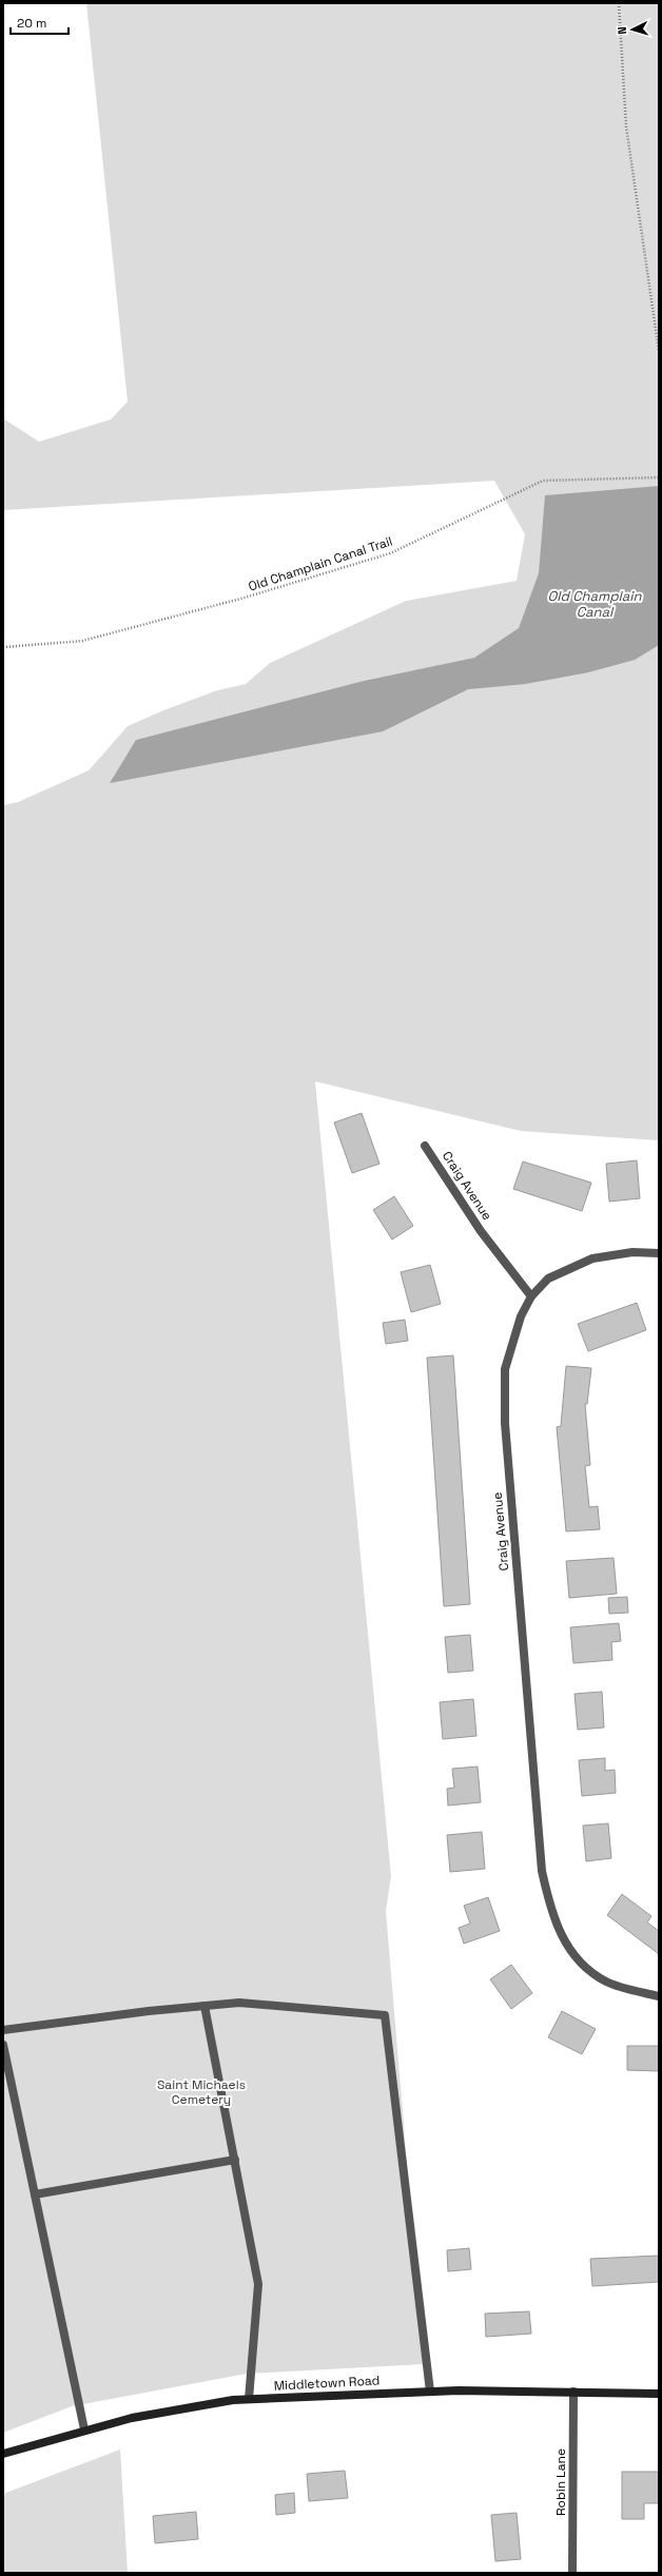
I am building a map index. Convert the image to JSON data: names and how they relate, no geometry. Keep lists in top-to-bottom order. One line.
{"streets":{"street":["Craig Avenue","Middletown Road","Robin Lane"],"path":["Old Champlain Canal Trail"]},"crossings":[["Middletown Road","Robin Lane"]],"water":["Old Champlain Canal"],"parks":["Saint Michaels Cemetery"],"scale_bar":"20 m","north":"left"}
